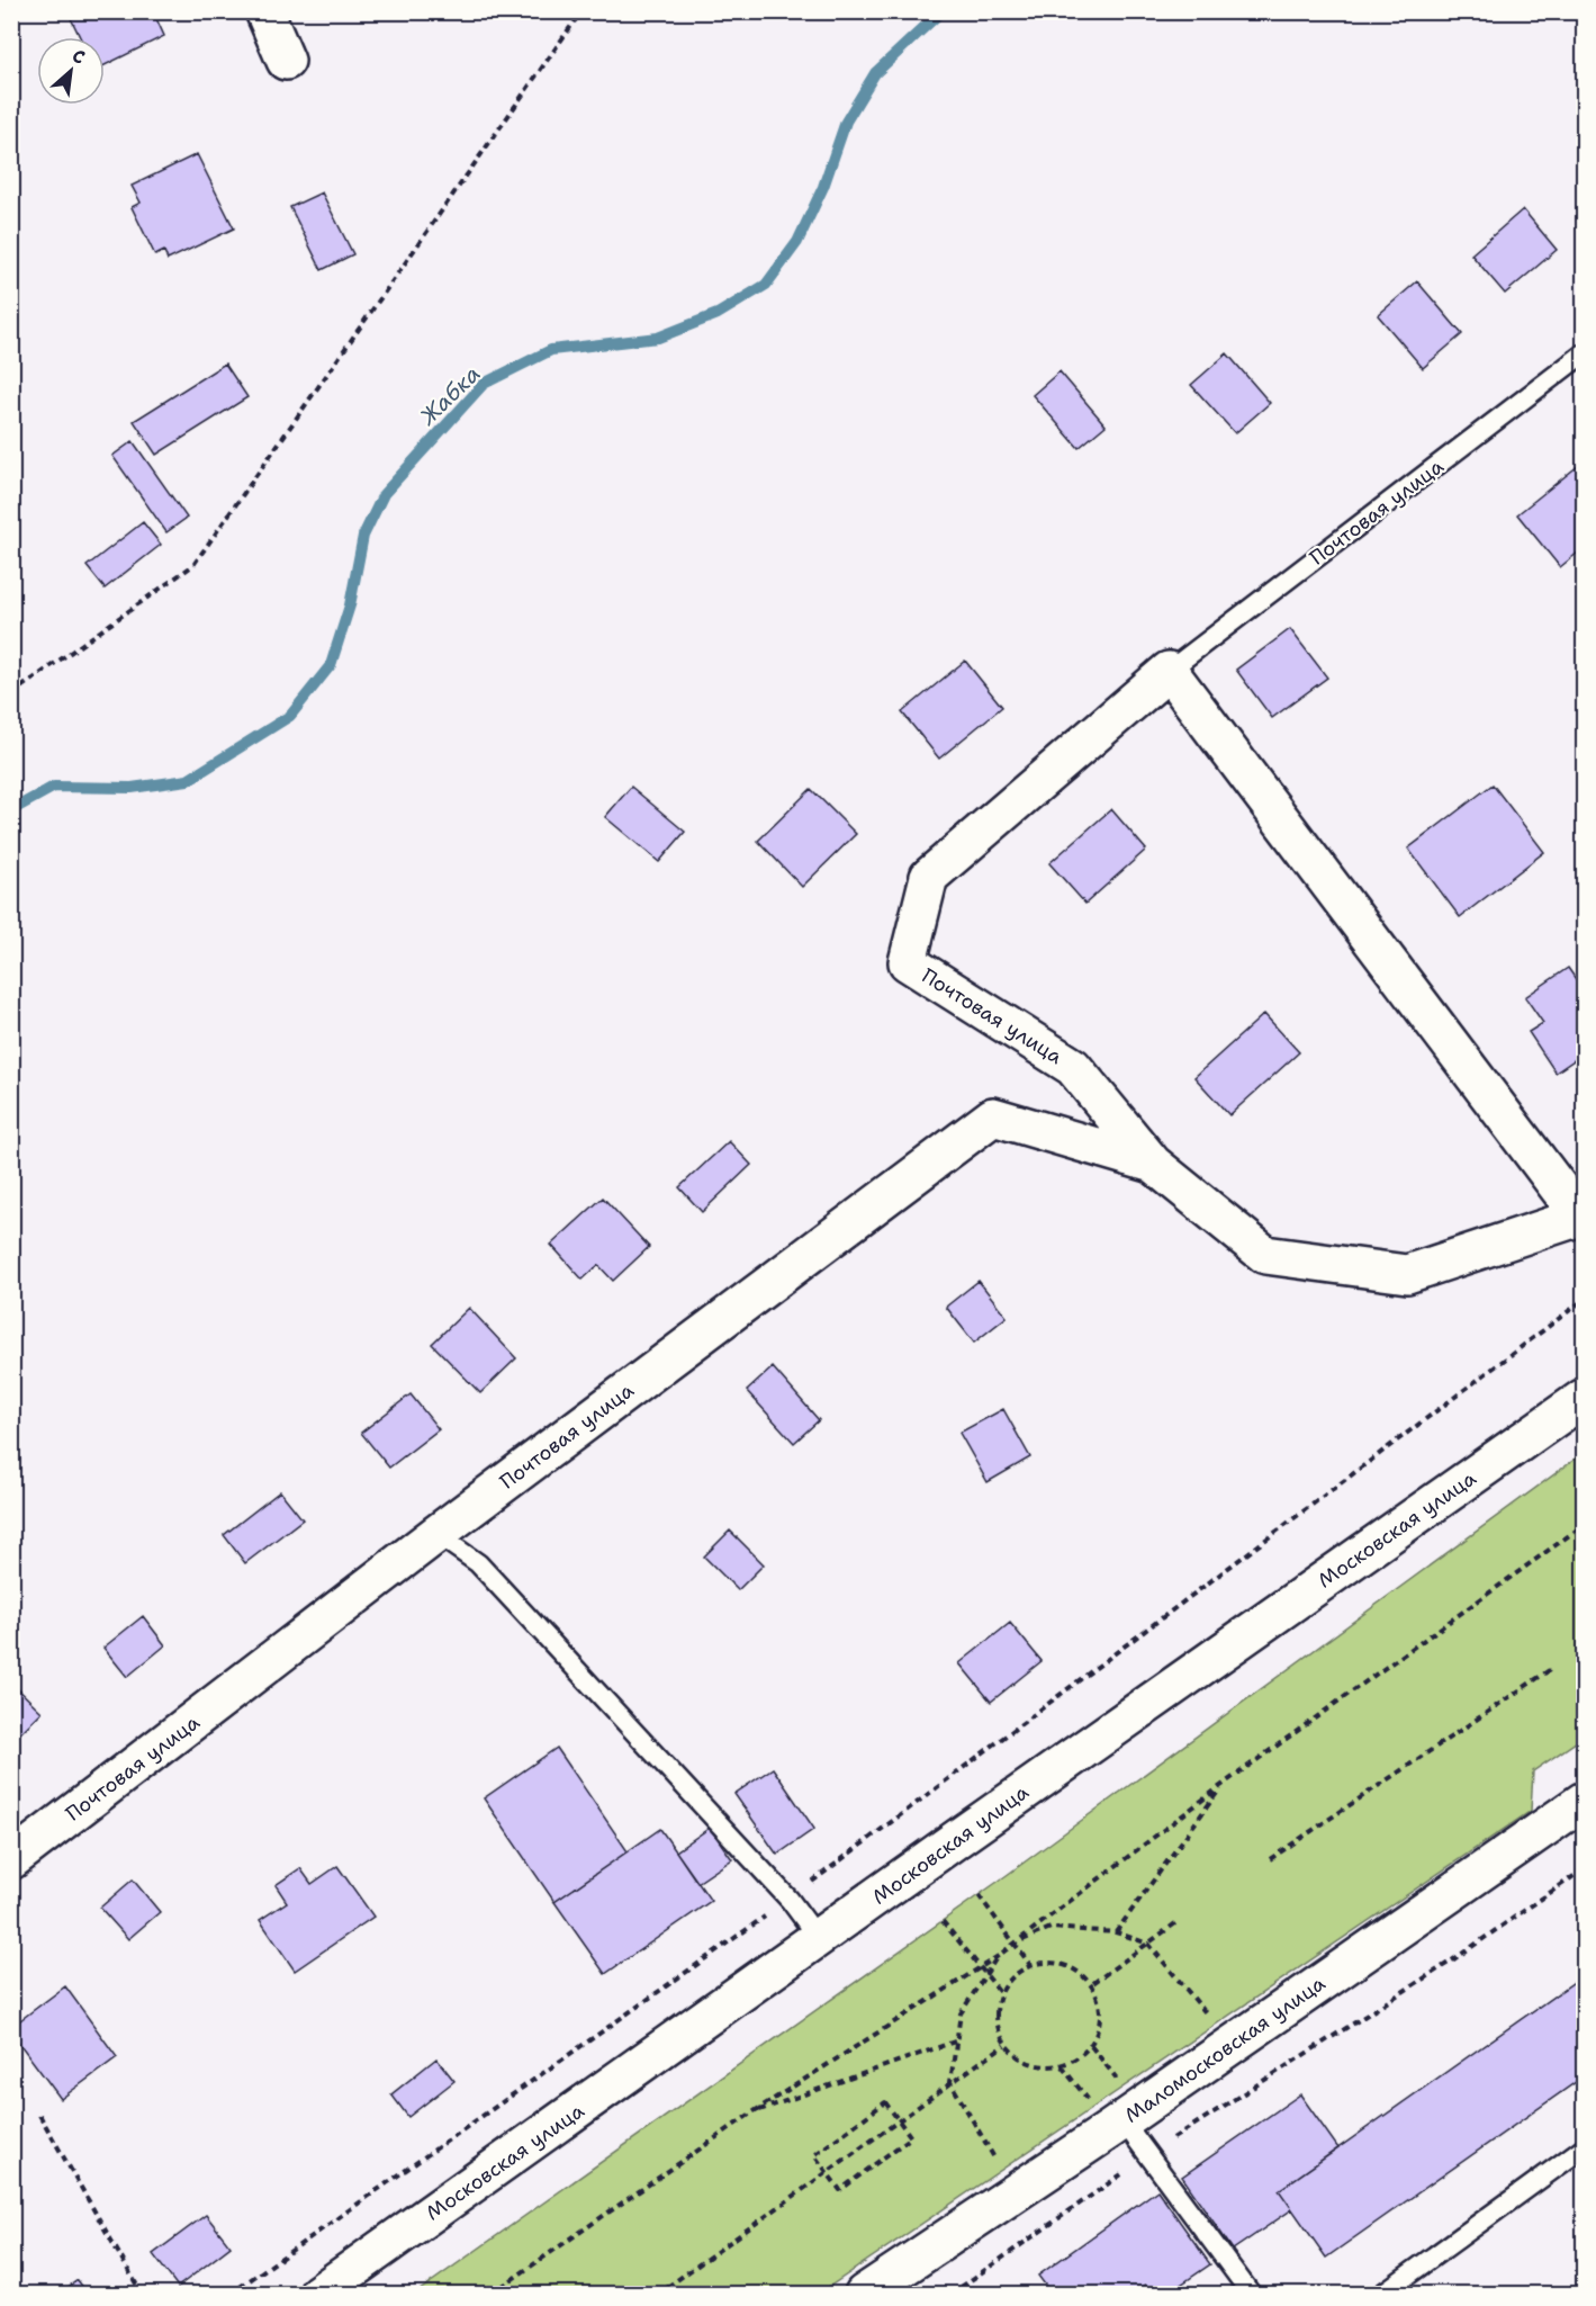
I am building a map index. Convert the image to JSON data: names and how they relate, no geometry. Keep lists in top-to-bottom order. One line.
{"streets":{"street":["Почтовая улица","Московская улица","Маломосковская улица"]},"water":["Жабка"],"north":"top right"}
